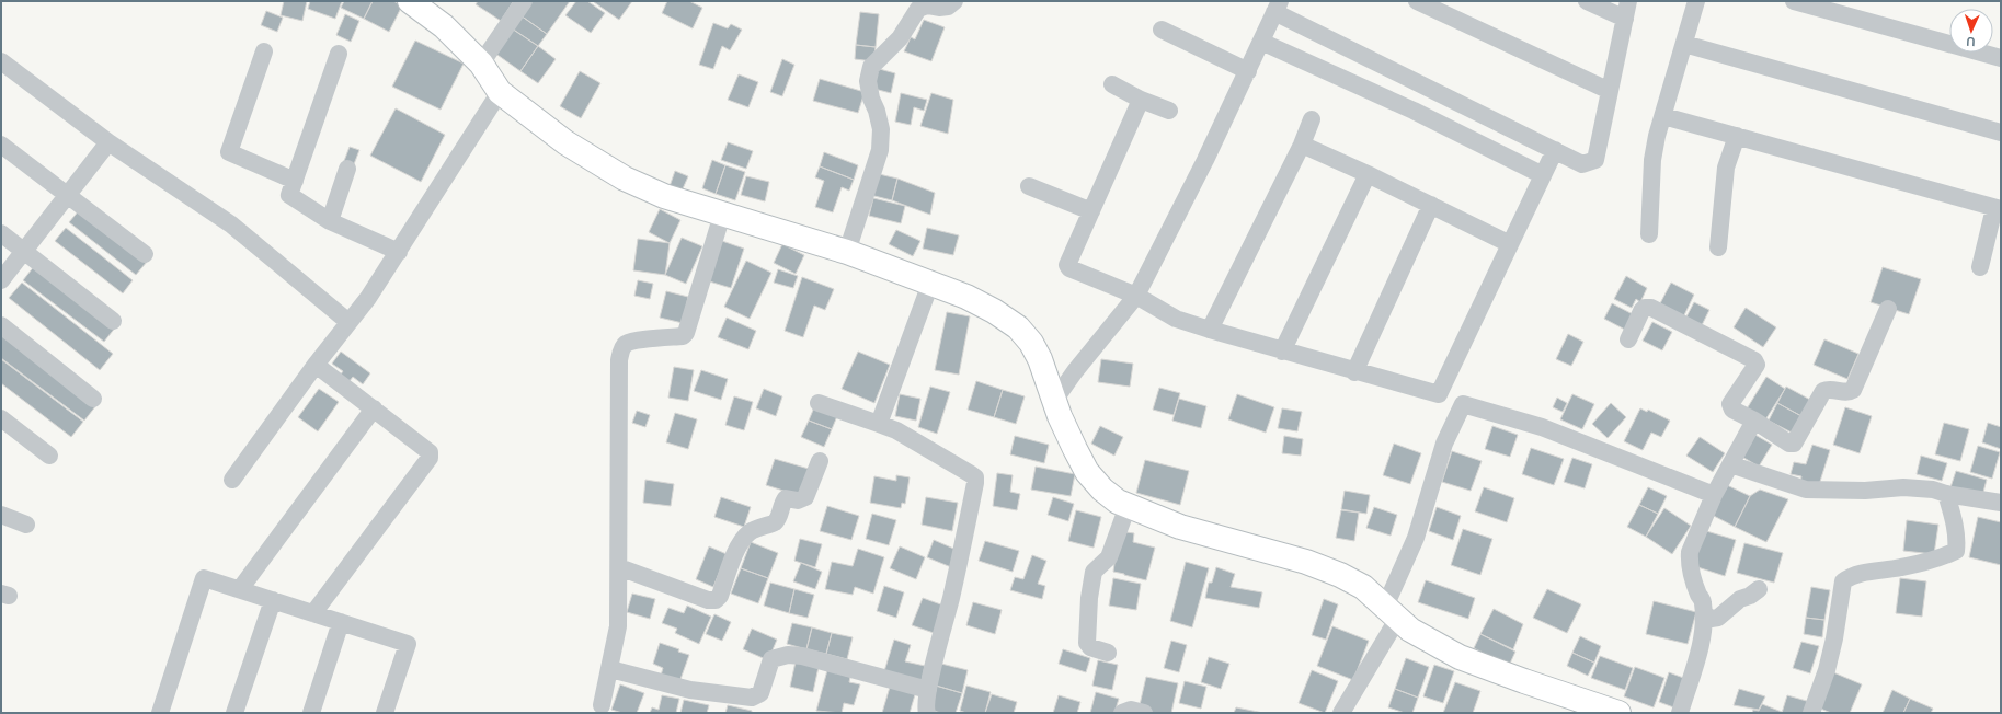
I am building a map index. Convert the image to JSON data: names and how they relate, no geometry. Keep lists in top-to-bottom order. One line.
{"north":"bottom"}
